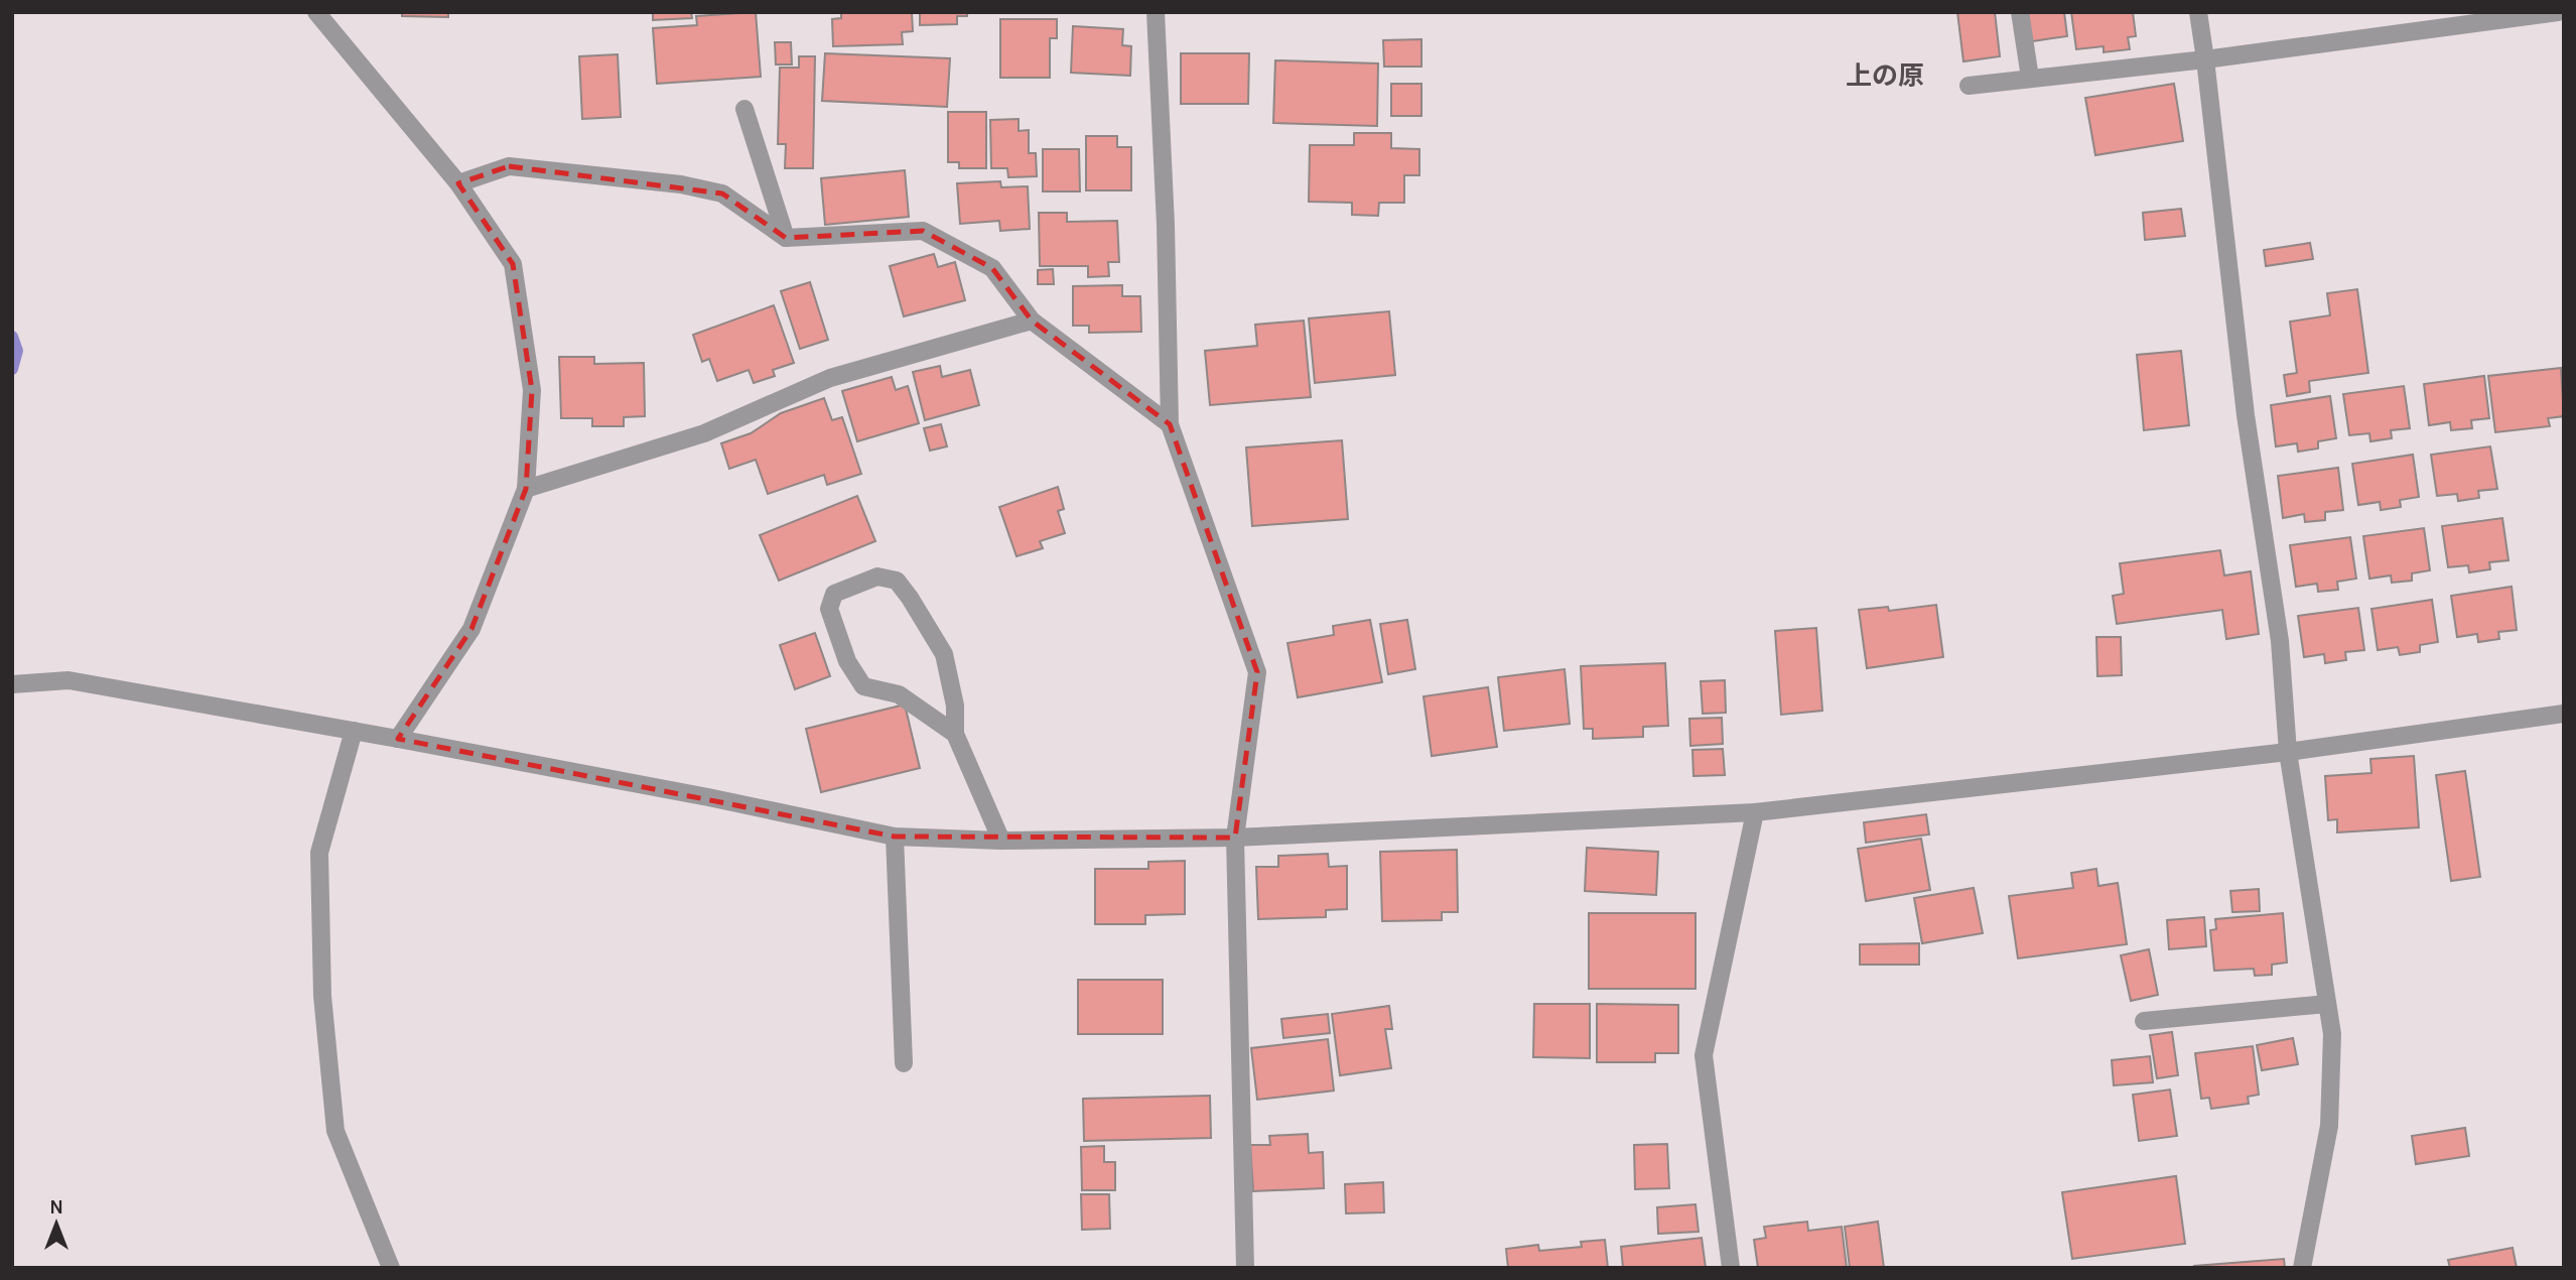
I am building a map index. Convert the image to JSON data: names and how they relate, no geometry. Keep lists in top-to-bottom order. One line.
{"districts":["上の原"],"north":"top"}
